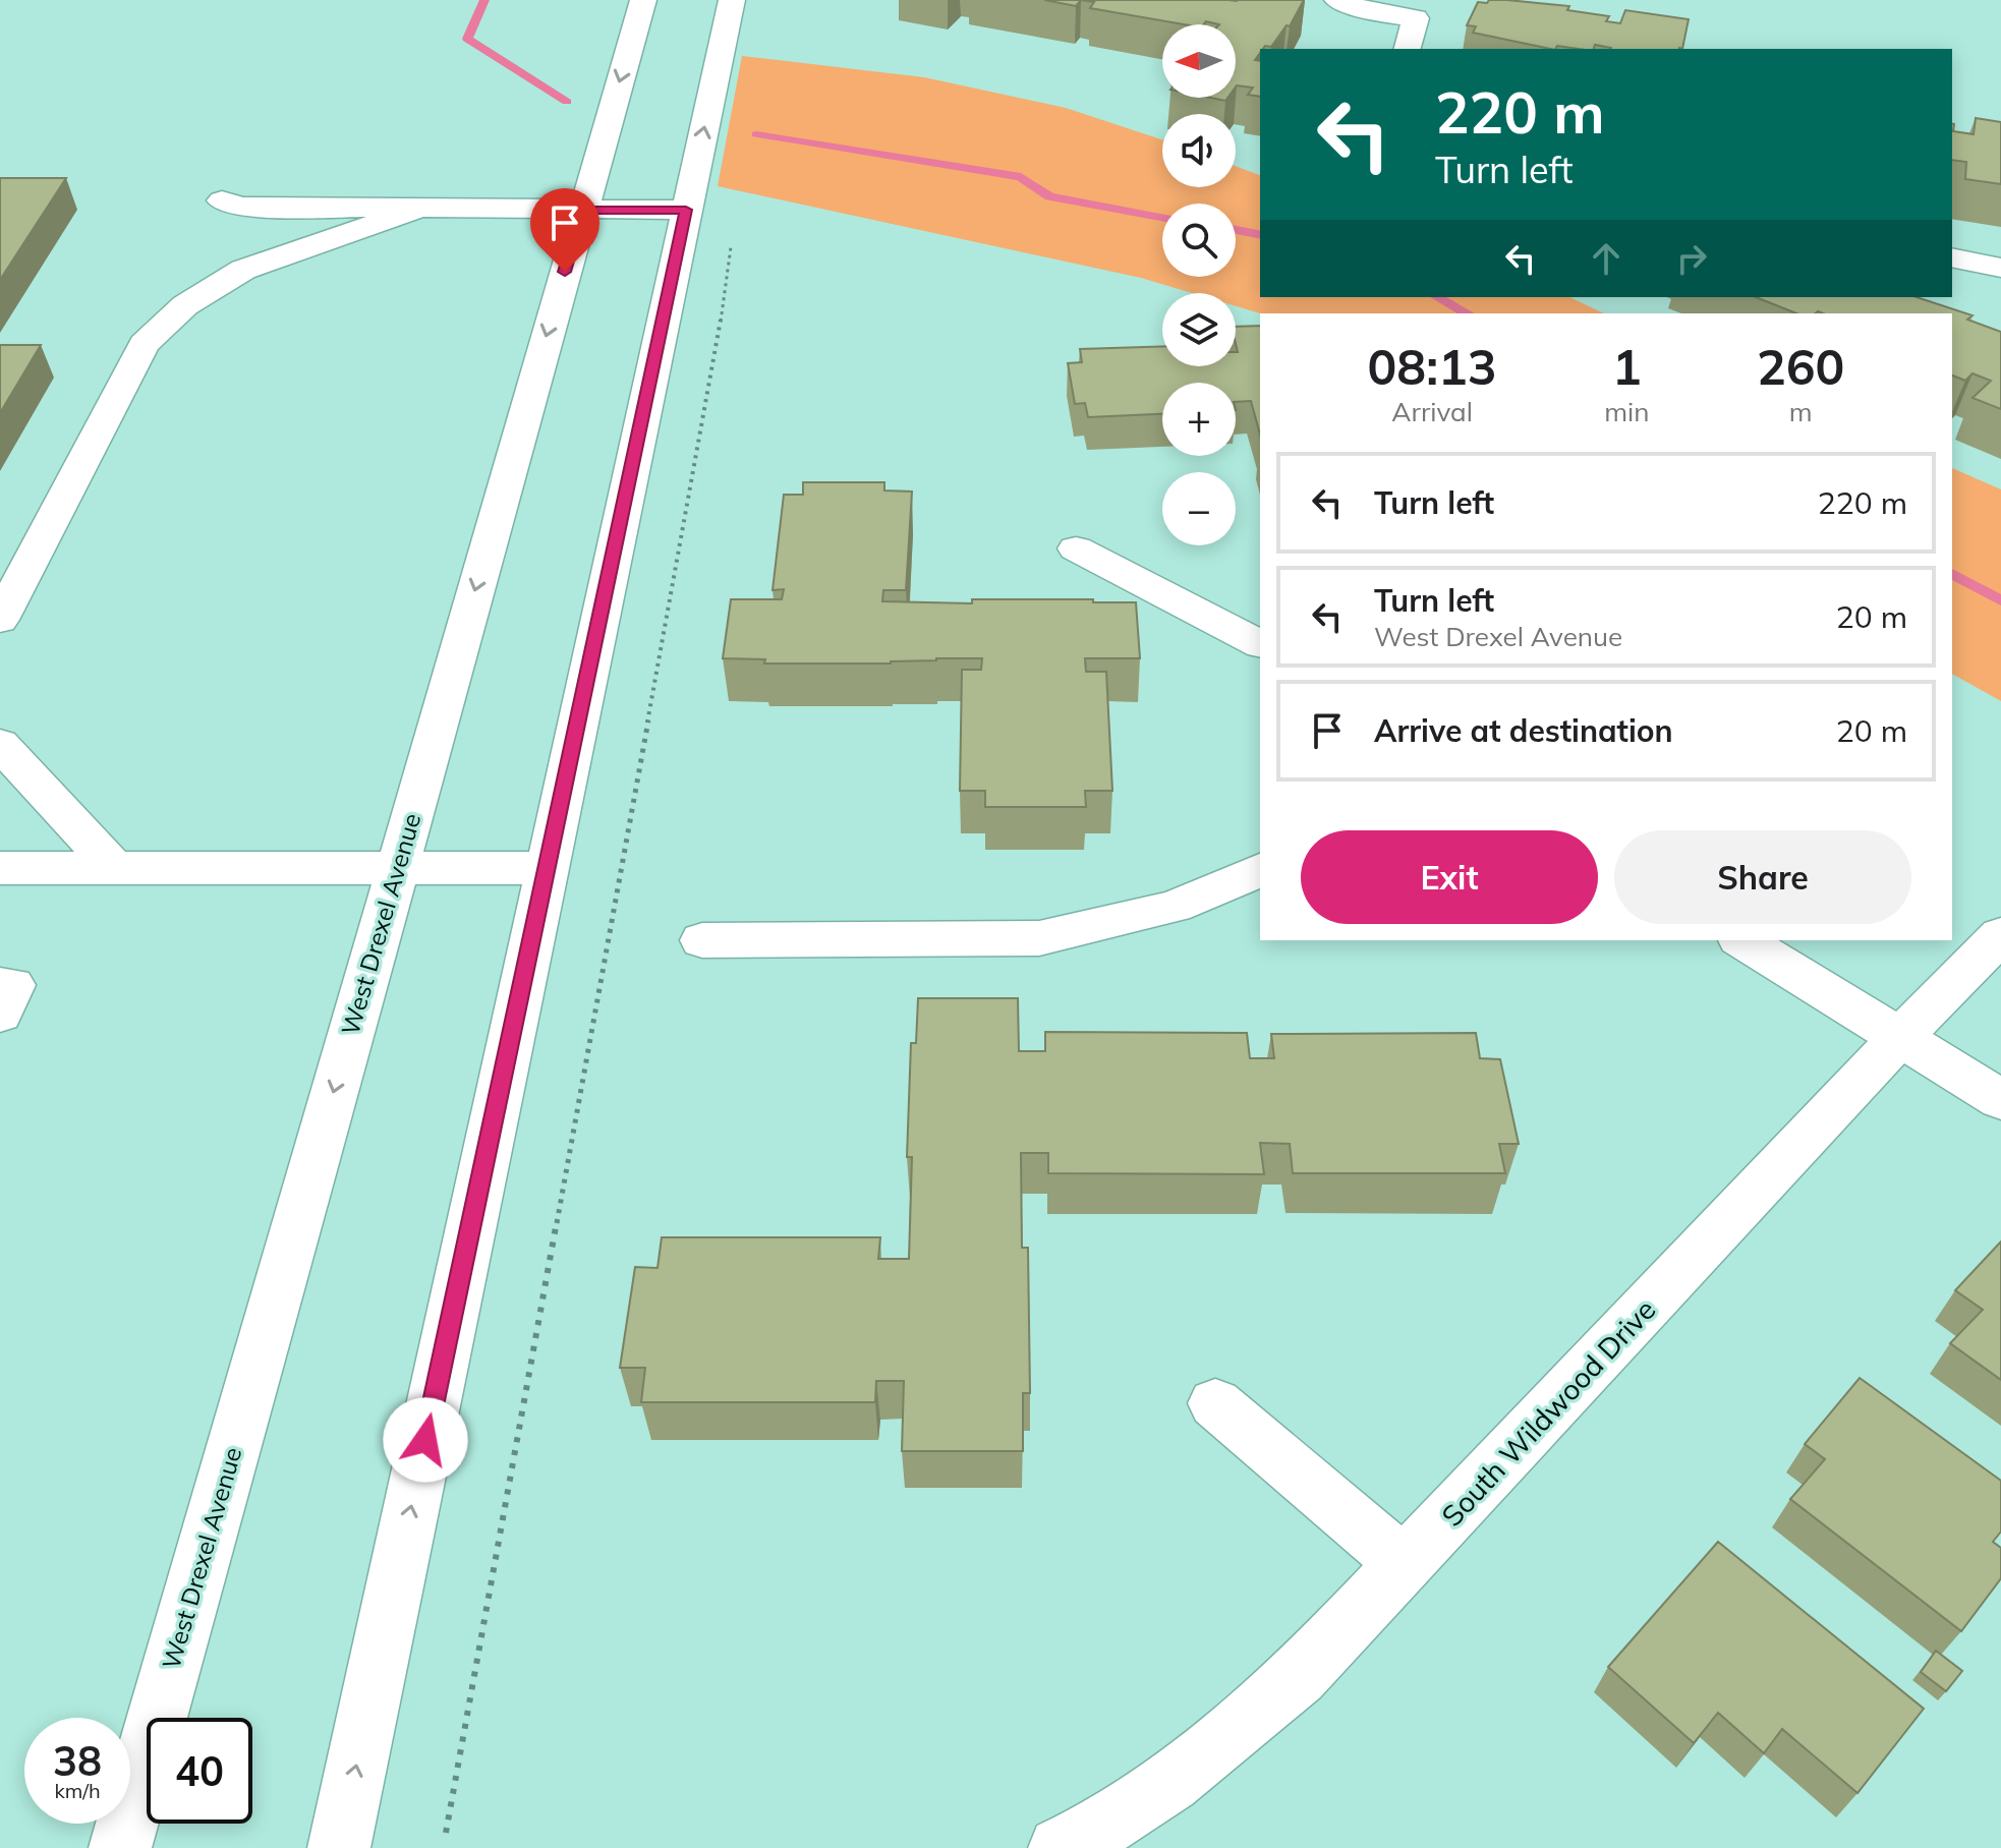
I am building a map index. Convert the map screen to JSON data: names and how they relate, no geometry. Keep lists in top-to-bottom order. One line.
{"streets":{"street":["West Drexel Avenue","South Wildwood Drive"]},"north":"left","page":{"map_buttons":["+","−"],"turn":["220 m","Turn left"],"eta":["08:13","Arrival","1","min","260","m"],"list":[{"name":"Turn left","value":"220 m"},{"name":"Turn left","note":"West Drexel Avenue","value":"20 m"},{"name":"Arrive at destination","value":"20 m"}],"buttons":["Exit","Share"],"speed":"38 km/h","limit":"40"}}
